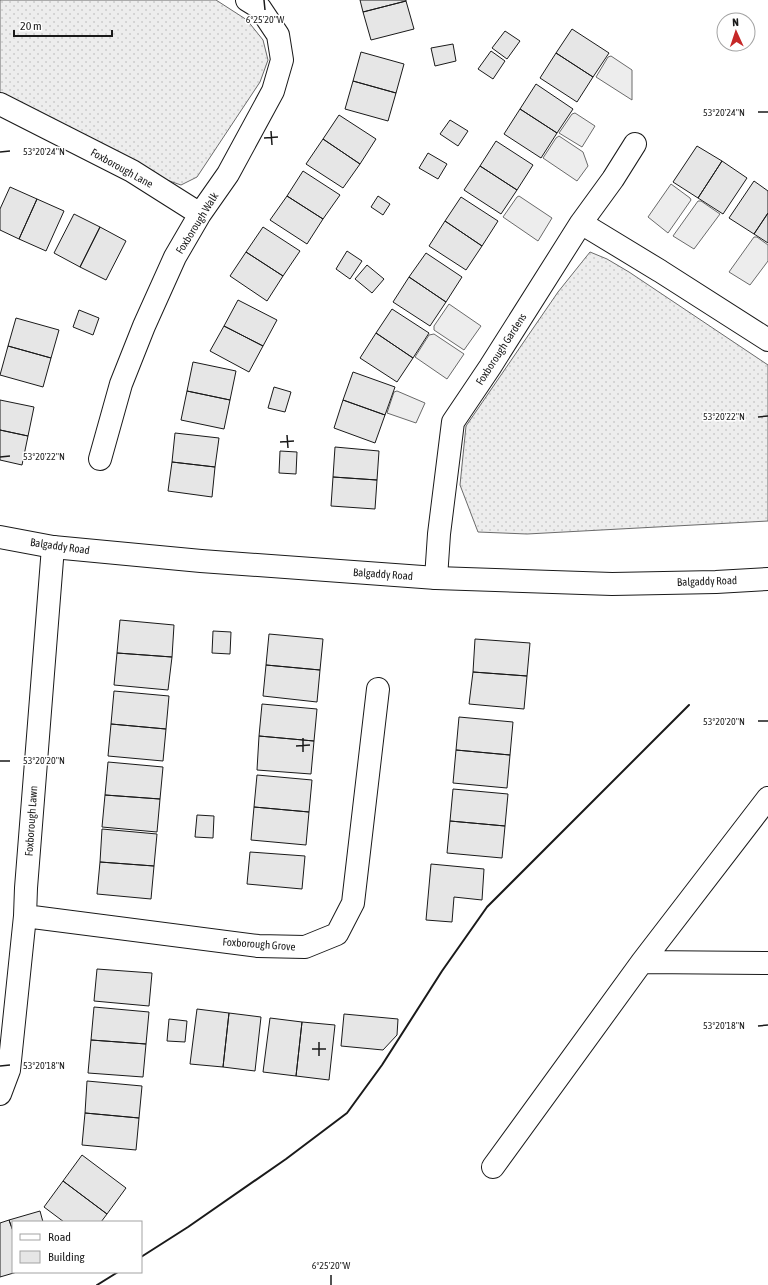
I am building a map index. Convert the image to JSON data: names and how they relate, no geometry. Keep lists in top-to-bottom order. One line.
{"streets":{"street":["Foxborough Lane","Foxborough Walk","Foxborough Gardens","Balgaddy Road","Foxborough Lawn","Foxborough Grove"]},"crossings":[["Foxborough Lane","Foxborough Walk"],["Foxborough Gardens","Balgaddy Road"],["Balgaddy Road","Foxborough Lawn"],["Foxborough Lawn","Foxborough Grove"]],"legend":["Road","Building"],"scale_bar":"20 m","north":"top","coordinates":["6°25'20\"W","53°20'24\"N","53°20'22\"N","53°20'20\"N","53°20'18\"N"]}
